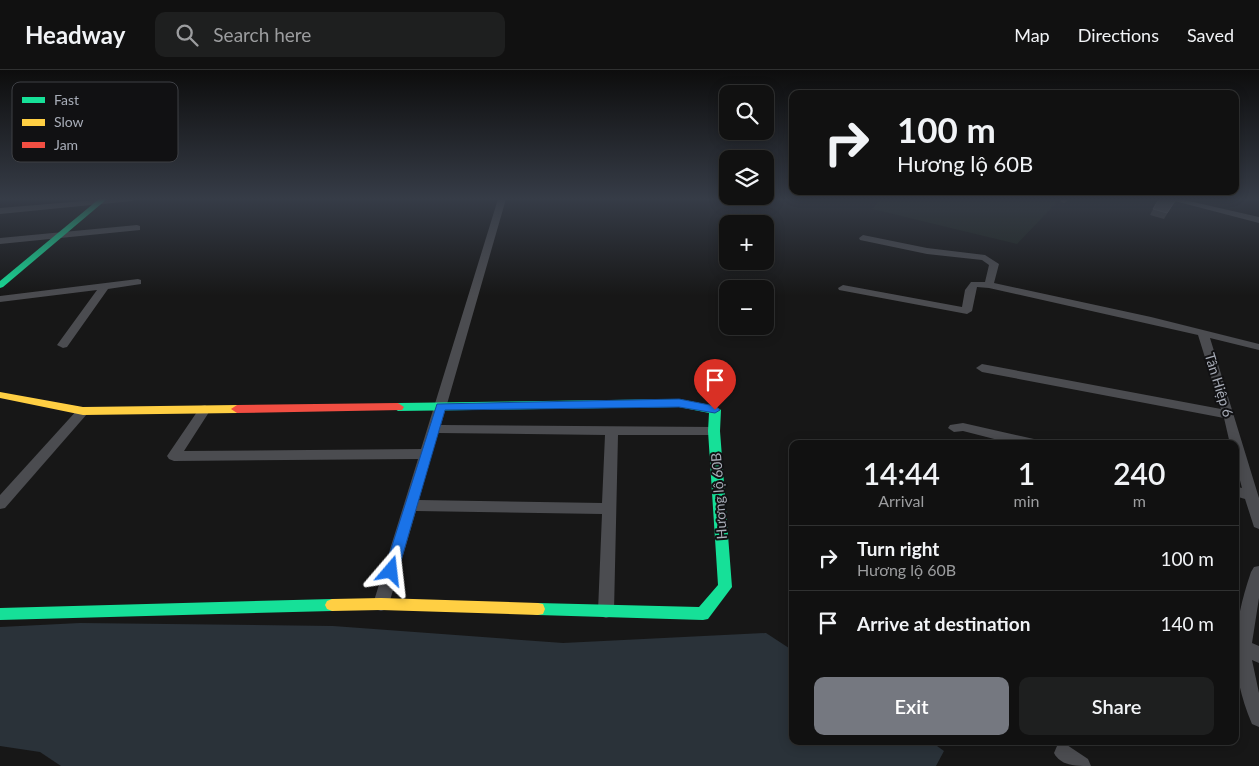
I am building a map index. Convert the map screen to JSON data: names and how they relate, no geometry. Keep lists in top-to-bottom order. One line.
{"streets":{"street":["Tân Hiệp 6","Hương lộ 60B"]},"legend":["Fast","Slow","Jam"],"page":{"header":"Headway","search":"Search here","nav":["Map","Directions","Saved"],"map_buttons":["+","−"],"turn":["100 m","Hương lộ 60B"],"eta":["14:44","Arrival","1","min","240","m"],"list":[{"name":"Turn right","note":"Hương lộ 60B","value":"100 m"},{"name":"Arrive at destination","value":"140 m"}],"buttons":["Exit","Share"]}}
